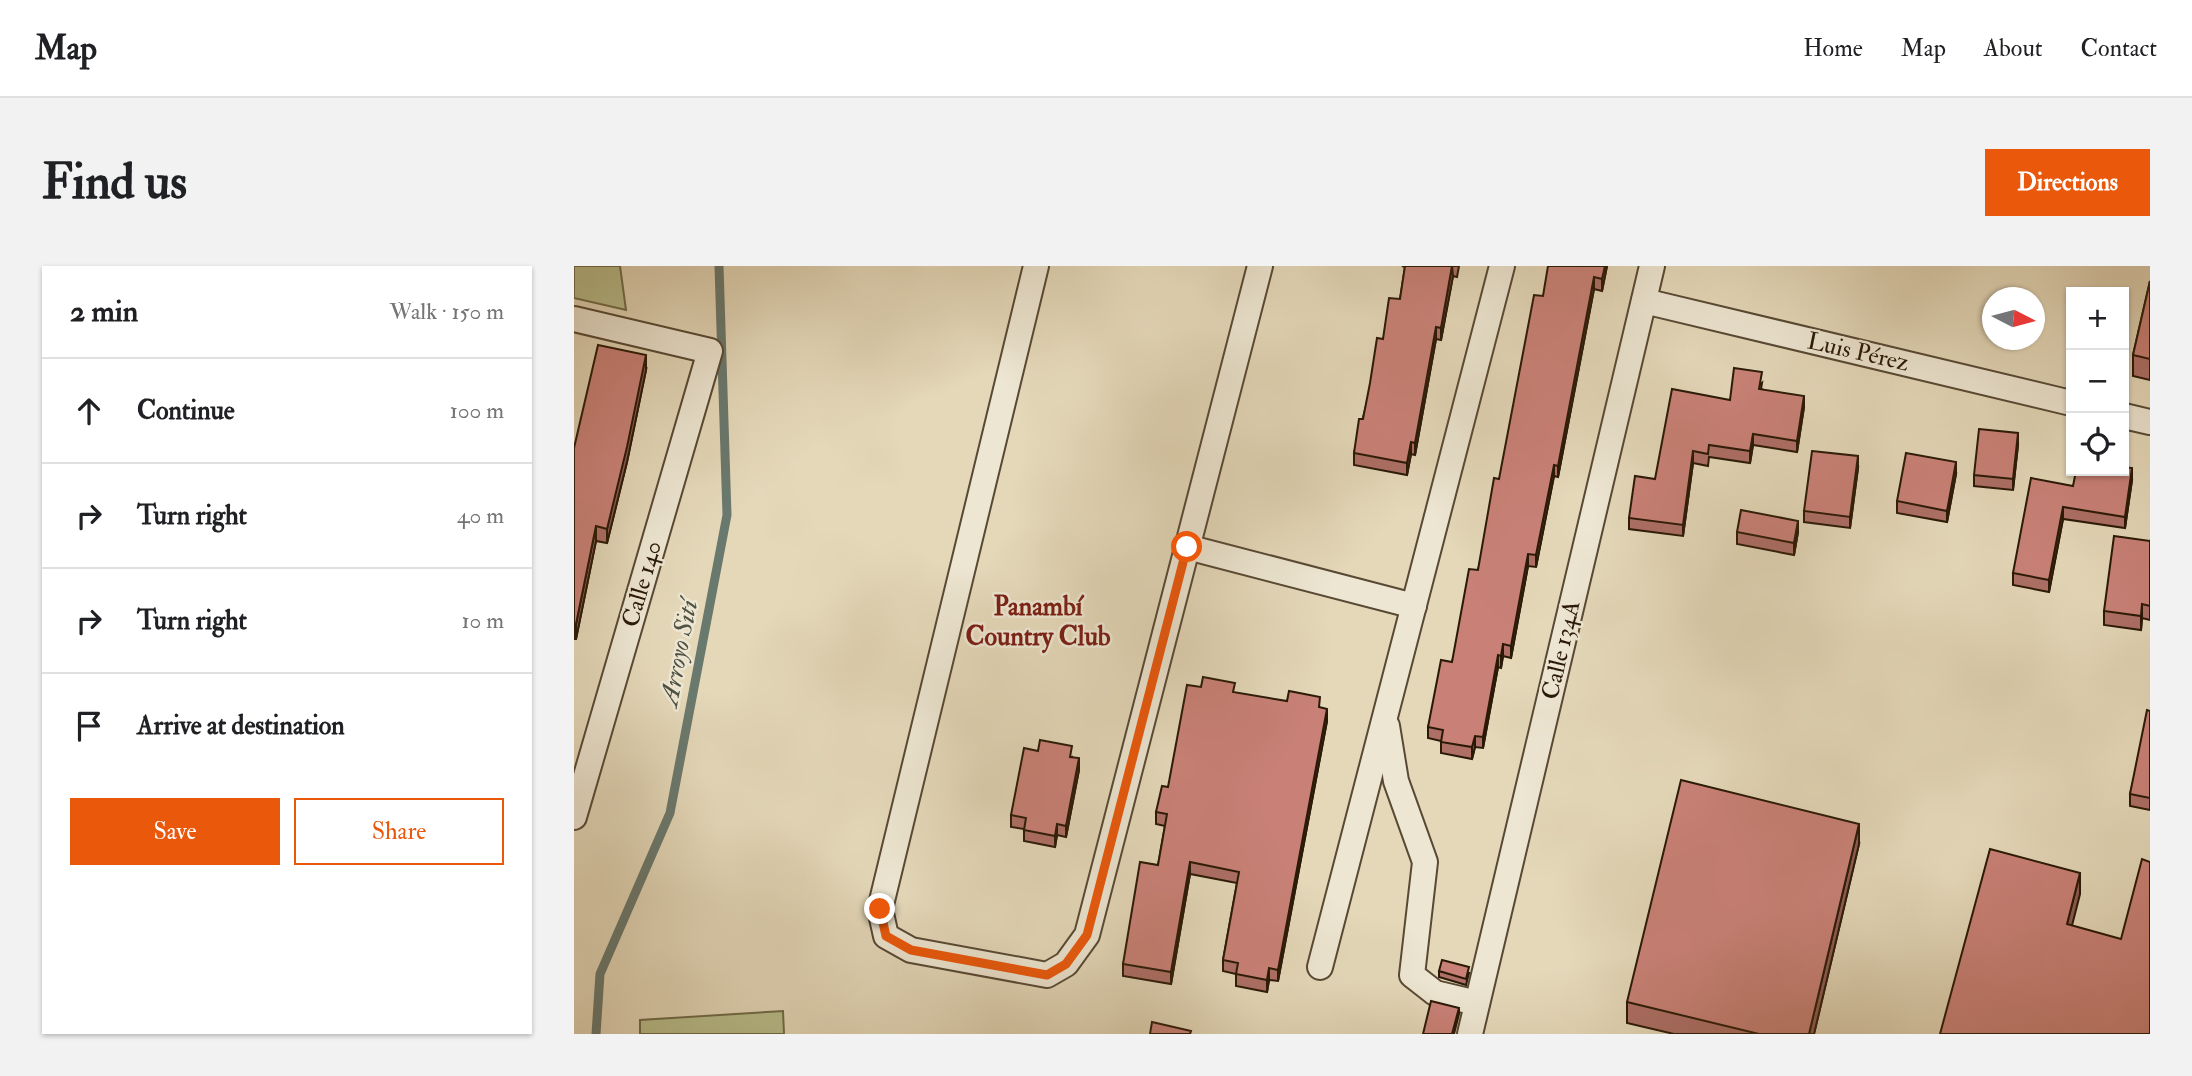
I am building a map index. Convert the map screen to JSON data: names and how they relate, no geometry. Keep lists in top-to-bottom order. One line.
{"streets":{"street":["Luis Pérez","Calle 140","Calle 134A"]},"crossings":[["Luis Pérez","Calle 134A"]],"districts":["Panambí Country Club"],"water":["Arroyo Sití"],"north":"right","page":{"header":"Map","nav":["Home","Map","About","Contact"],"buttons":["Directions",["Save","Share"]],"title":"Find us","heading":["2 min","Walk · 150 m"],"map_buttons":["+","−"],"list":[["Continue","100 m"],["Turn right","40 m"],["Turn right","10 m"],"Arrive at destination"]}}
